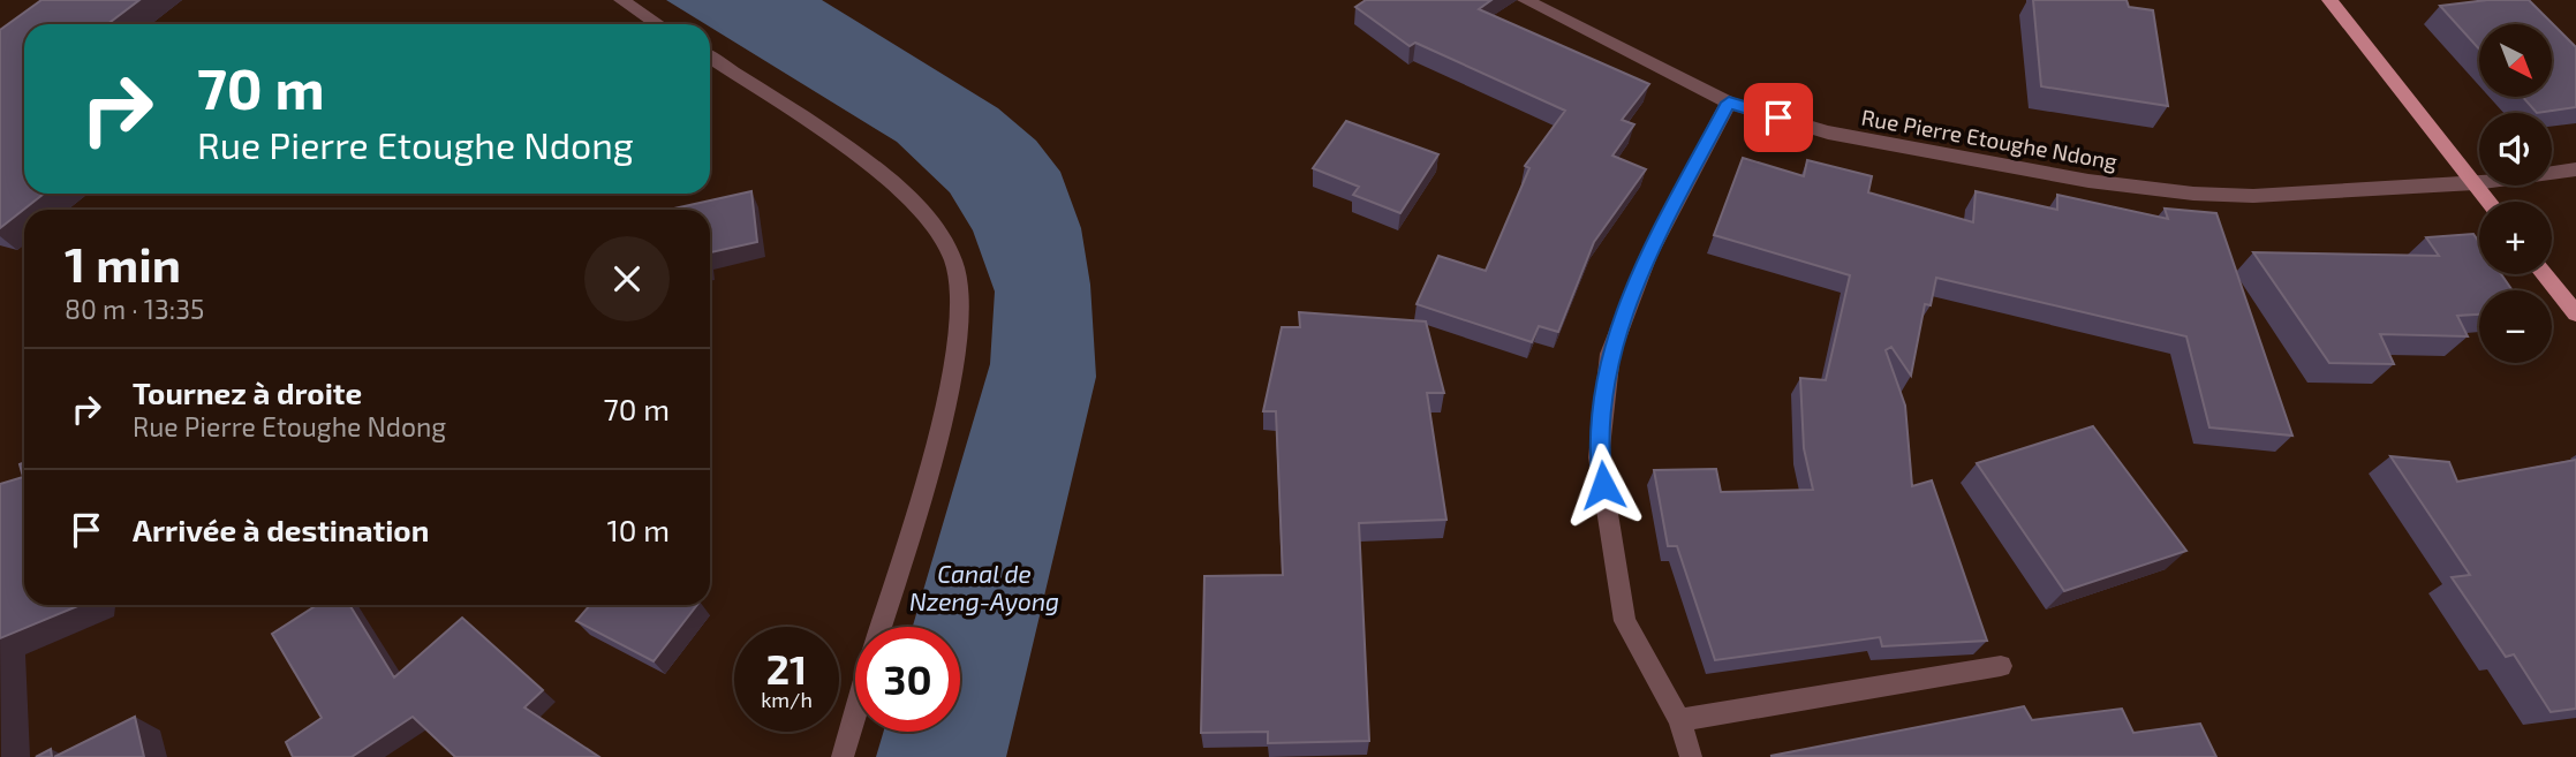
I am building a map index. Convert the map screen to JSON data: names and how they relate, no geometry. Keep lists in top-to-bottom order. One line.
{"streets":{"street":["Rue Pierre Etoughe Ndong"]},"water":["Canal de Nzeng-Ayong"],"north":"bottom right","page":{"map_buttons":["+","−"],"turn":["70 m","Rue Pierre Etoughe Ndong"],"heading":["1 min","80 m · 13:35"],"list":[{"name":"Tournez à droite","note":"Rue Pierre Etoughe Ndong","value":"70 m"},{"name":"Arrivée à destination","value":"10 m"}],"speed":"21 km/h","limit":"30"}}
